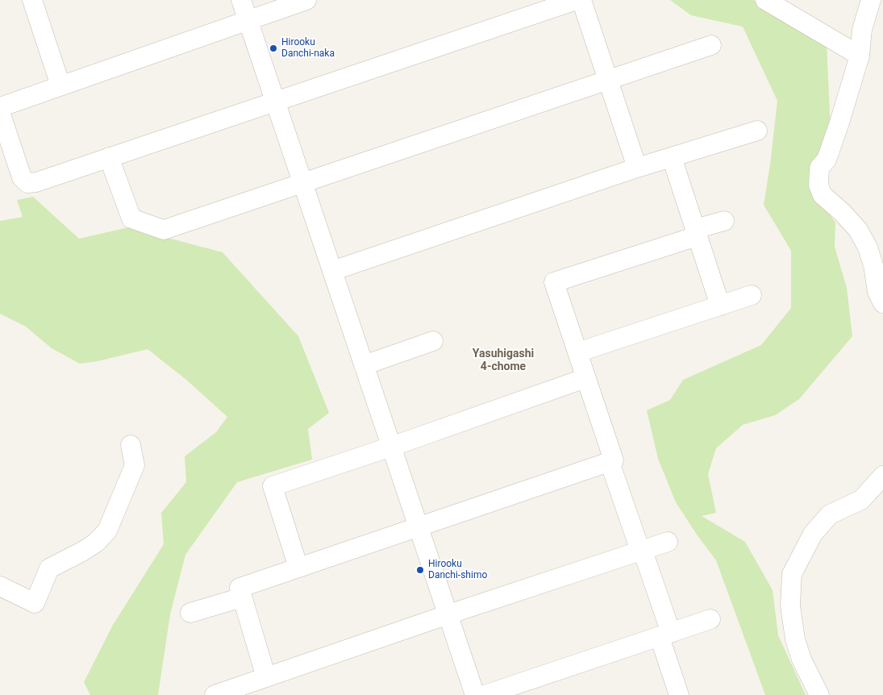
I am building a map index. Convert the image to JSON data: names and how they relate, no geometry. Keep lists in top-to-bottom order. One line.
{"districts":["Yasuhigashi 4-chome"],"places":["Hirooku Danchi-naka","Hirooku Danchi-shimo"]}
